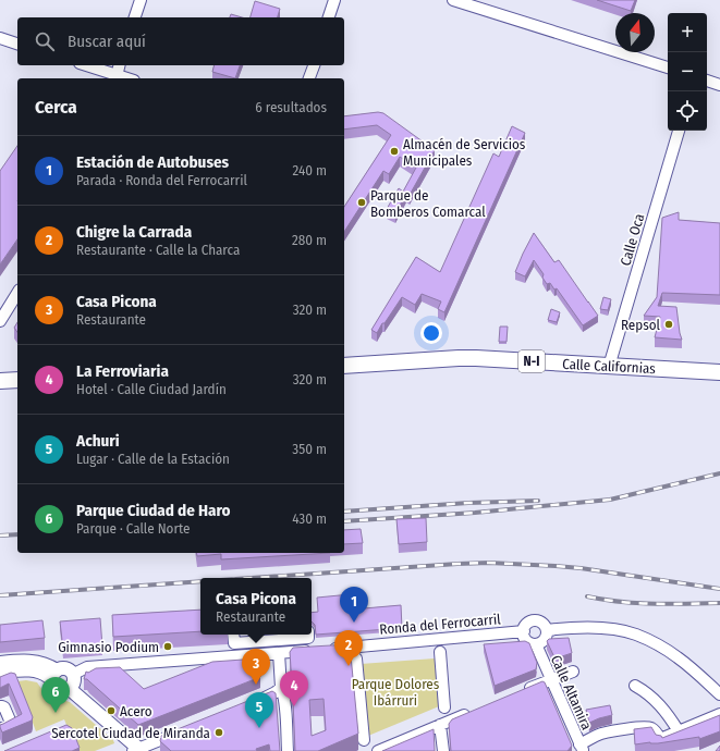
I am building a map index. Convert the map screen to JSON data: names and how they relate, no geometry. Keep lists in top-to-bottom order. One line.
{"streets":{"highway":["N-I","Calle Californias"],"street":["Calle Oca","Ronda del Ferrocarril","Calle Altamira"]},"crossings":[["Calle Oca","Calle Californias"],["Ronda del Ferrocarril","Calle Altamira"]],"parks":["Parque Dolores Ibárruri"],"places":["Almacén de Servicios Municipales","Parque de Bomberos Comarcal","Repsol","Gimnasio Podium","Acero","Sercotel Ciudad de Miranda"],"north":"top","page":{"map_buttons":["+","−"],"search":"Buscar aquí","heading":["Cerca","6 resultados"],"list":[{"mark":"1","name":"Estación de Autobuses","note":"Parada · Ronda del Ferrocarril","value":"240 m"},{"mark":"2","name":"Chigre la Carrada","note":"Restaurante · Calle la Charca","value":"280 m"},{"mark":"3","name":"Casa Picona","note":"Restaurante","value":"320 m"},{"mark":"4","name":"La Ferroviaria","note":"Hotel · Calle Ciudad Jardín","value":"320 m"},{"mark":"5","name":"Achuri","note":"Lugar · Calle de la Estación","value":"350 m"},{"mark":"6","name":"Parque Ciudad de Haro","note":"Parque · Calle Norte","value":"430 m"}],"popup":["Casa Picona","Restaurante"],"pins":["1","2","3","4","6","5"]}}
